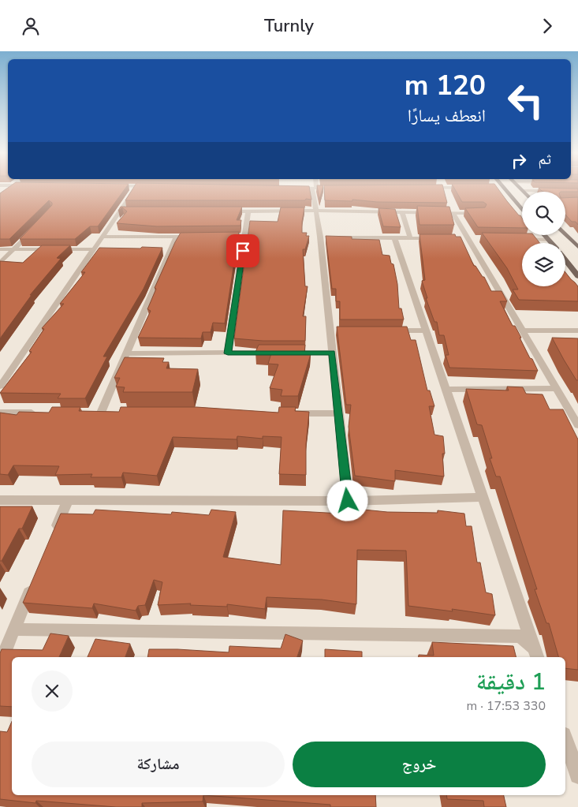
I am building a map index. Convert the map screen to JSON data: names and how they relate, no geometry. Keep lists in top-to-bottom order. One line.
{"page":{"header":"Turnly","turn":["120 m","انعطف يسارًا"],"then":"ثم","heading":["1 دقيقة","330 m · 17:53"],"buttons":["خروج","مشاركة"]}}
